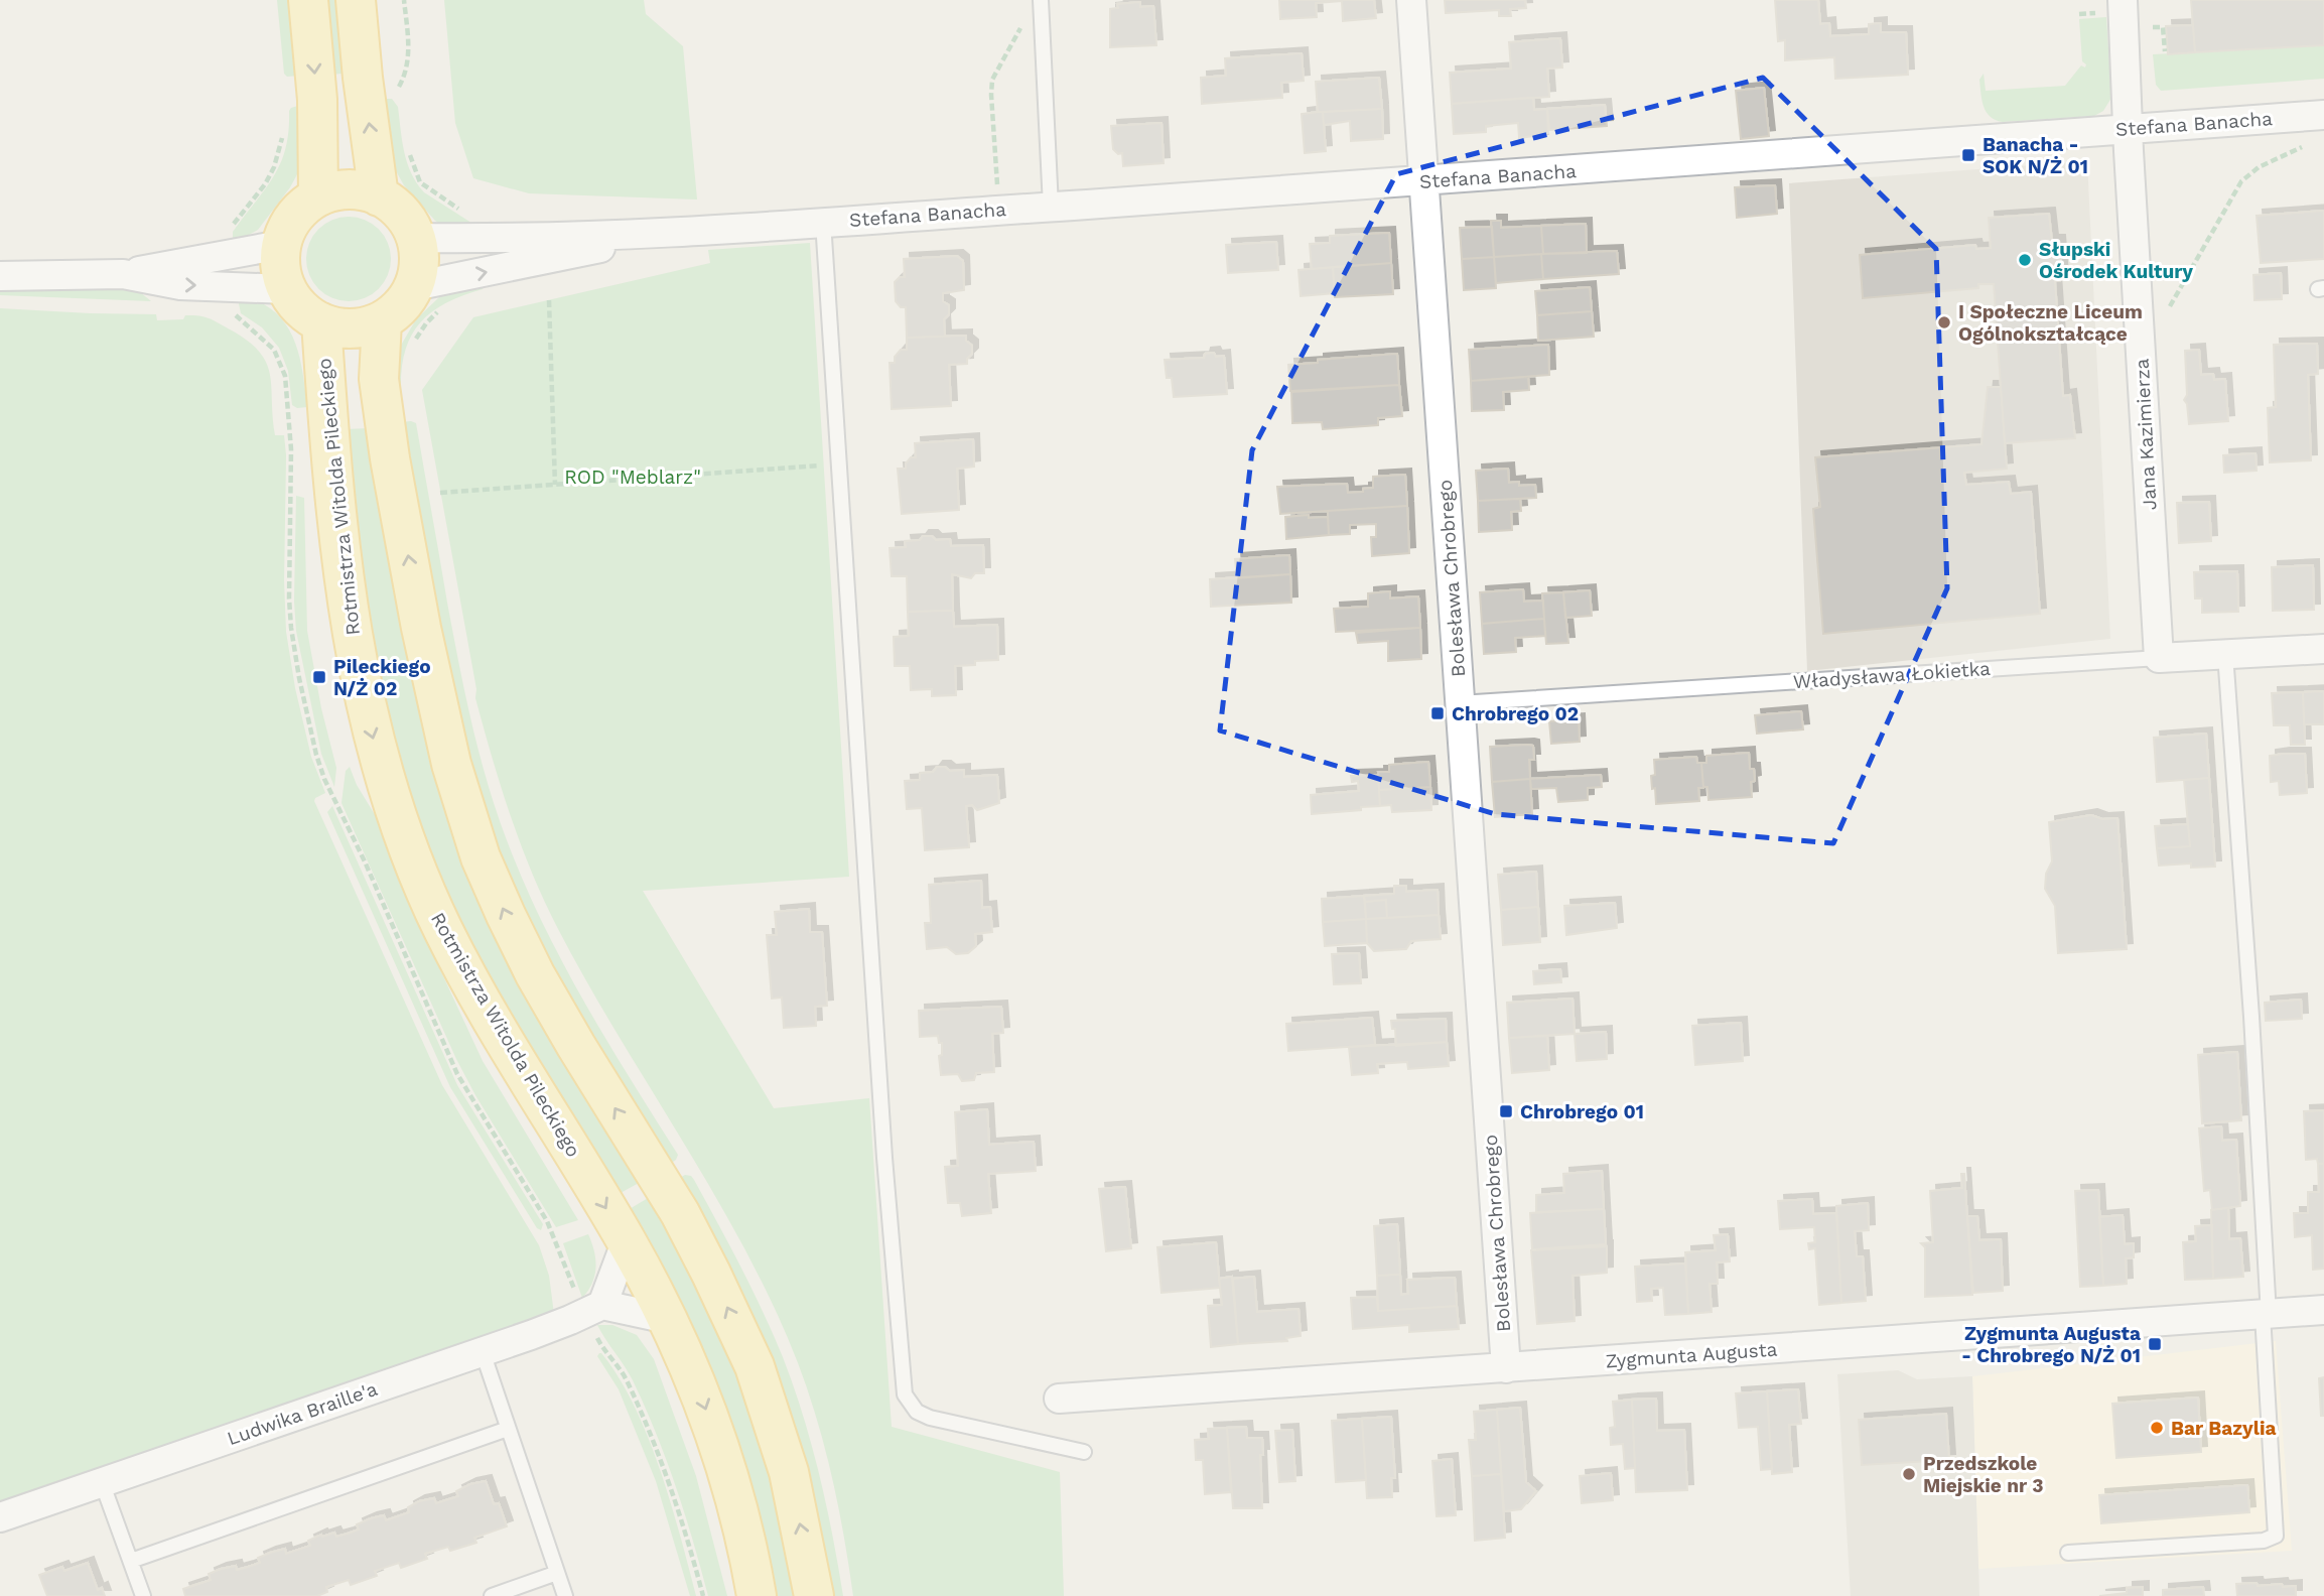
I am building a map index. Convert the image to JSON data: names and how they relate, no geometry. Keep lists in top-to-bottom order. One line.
{"streets":{"main road":["Rotmistrza Witolda Pileckiego"],"street":["Stefana Banacha","Jana Kazimierza","Bolesława Chrobrego","Władysława Łokietka","Zygmunta Augusta","Ludwika Braille'a"]},"crossings":[["Stefana Banacha","Jana Kazimierza"],["Stefana Banacha","Rotmistrza Witolda Pileckiego"],["Stefana Banacha","Bolesława Chrobrego"],["Jana Kazimierza","Władysława Łokietka"],["Bolesława Chrobrego","Władysława Łokietka"],["Bolesława Chrobrego","Zygmunta Augusta"]],"parks":["ROD \"Meblarz\""],"places":{"transit":["Banacha - SOK N/Ż 01","Pileckiego N/Ż 02","Chrobrego 02","Chrobrego 01","Zygmunta Augusta - Chrobrego N/Ż 01"],"other":["Słupski Ośrodek Kultury","I Społeczne Liceum Ogólnokształcące","Bar Bazylia","Przedszkole Miejskie nr 3"]}}
